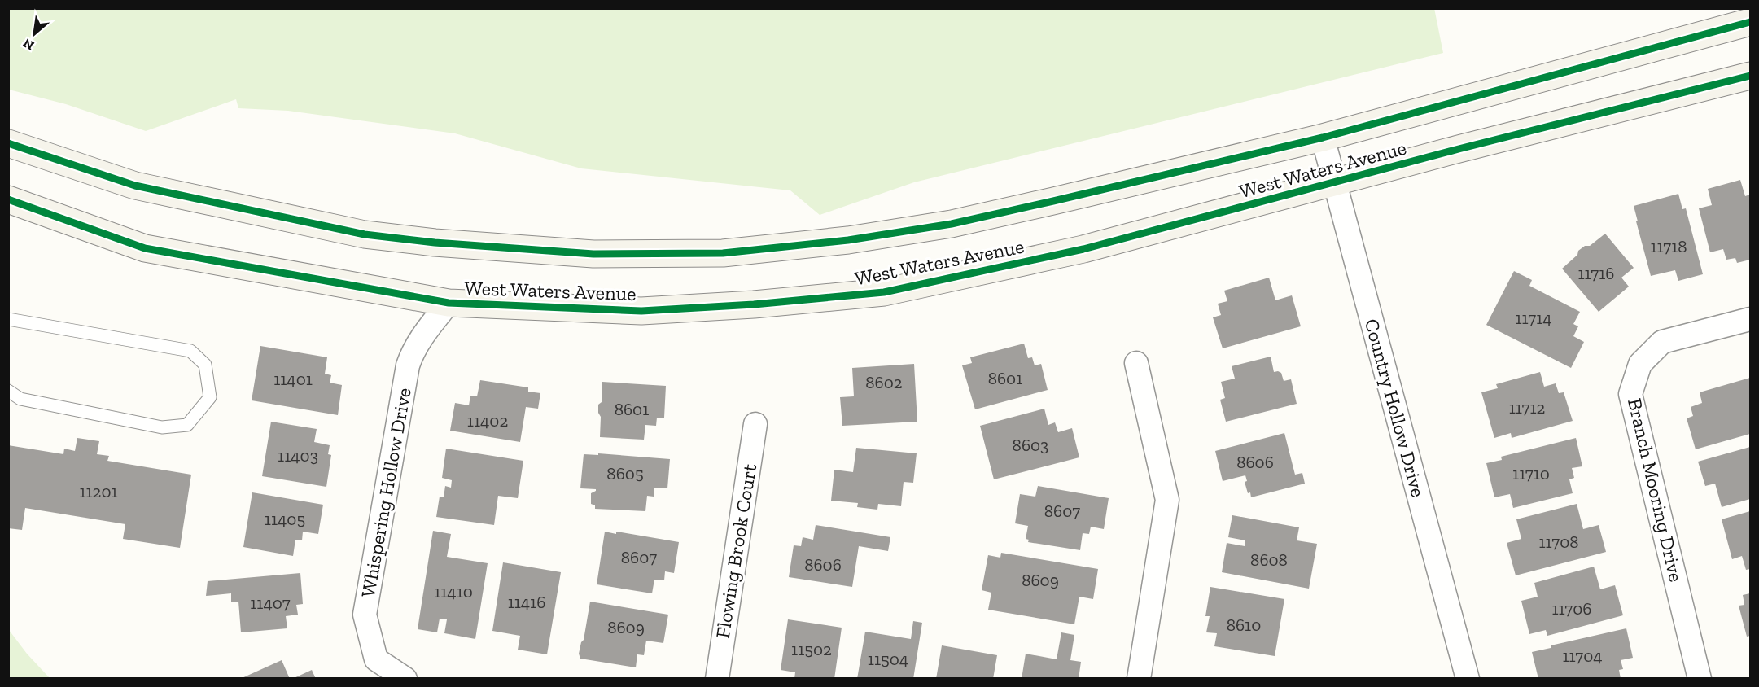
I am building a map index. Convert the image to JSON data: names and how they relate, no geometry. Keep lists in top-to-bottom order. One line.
{"streets":{"street":["West Waters Avenue","Country Hollow Drive","Branch Mooring Drive","Whispering Hollow Drive","Flowing Brook Court"]},"crossings":[["West Waters Avenue","Country Hollow Drive"],["West Waters Avenue","Whispering Hollow Drive"]],"house_numbers":["11718","11716","11714","8601","11401","8602","11712","8601","11402","8603","11403","8606","8605","11710","11201","8607","11405","11708","8607","8608","8606","8609","11410","11416","11407","11706","8610","8609","11502","11704","11504"],"north":"bottom left"}
